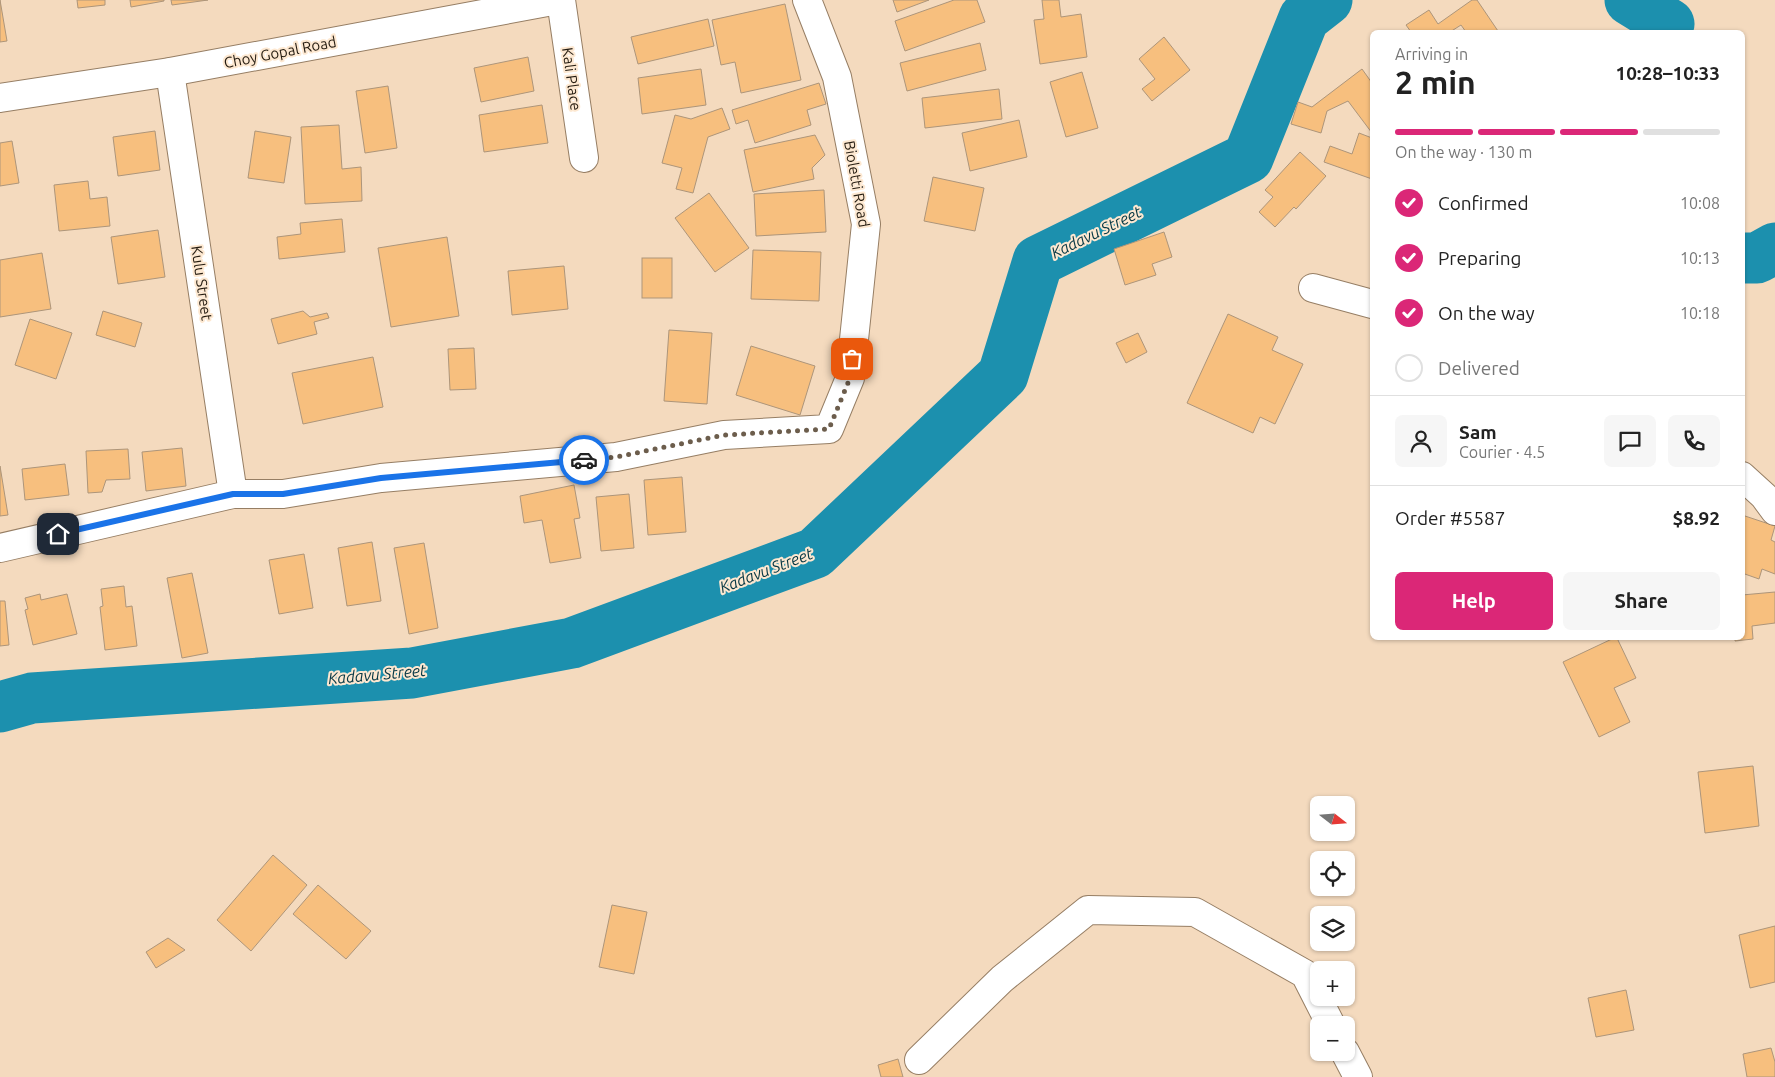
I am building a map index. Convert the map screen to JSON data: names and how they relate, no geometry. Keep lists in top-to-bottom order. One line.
{"streets":{"street":["Choy Gopal Road","Kali Place","Bioletti Road","Kulu Street"]},"crossings":[["Choy Gopal Road","Kali Place"],["Choy Gopal Road","Kulu Street"],["Bioletti Road","Kulu Street"]],"water":["Kadavu Street"],"north":"right","page":{"heading":["2 min","Arriving in","10:28–10:33"],"panel":["Sam","Courier · 4.5","Order #5587","$8.92"],"bar":"On the way · 130 m","list":[["Confirmed","10:08"],["Preparing","10:13"],["On the way","10:18"],"Delivered"],"buttons":["Help","Share"],"map_buttons":["+","−"]}}
